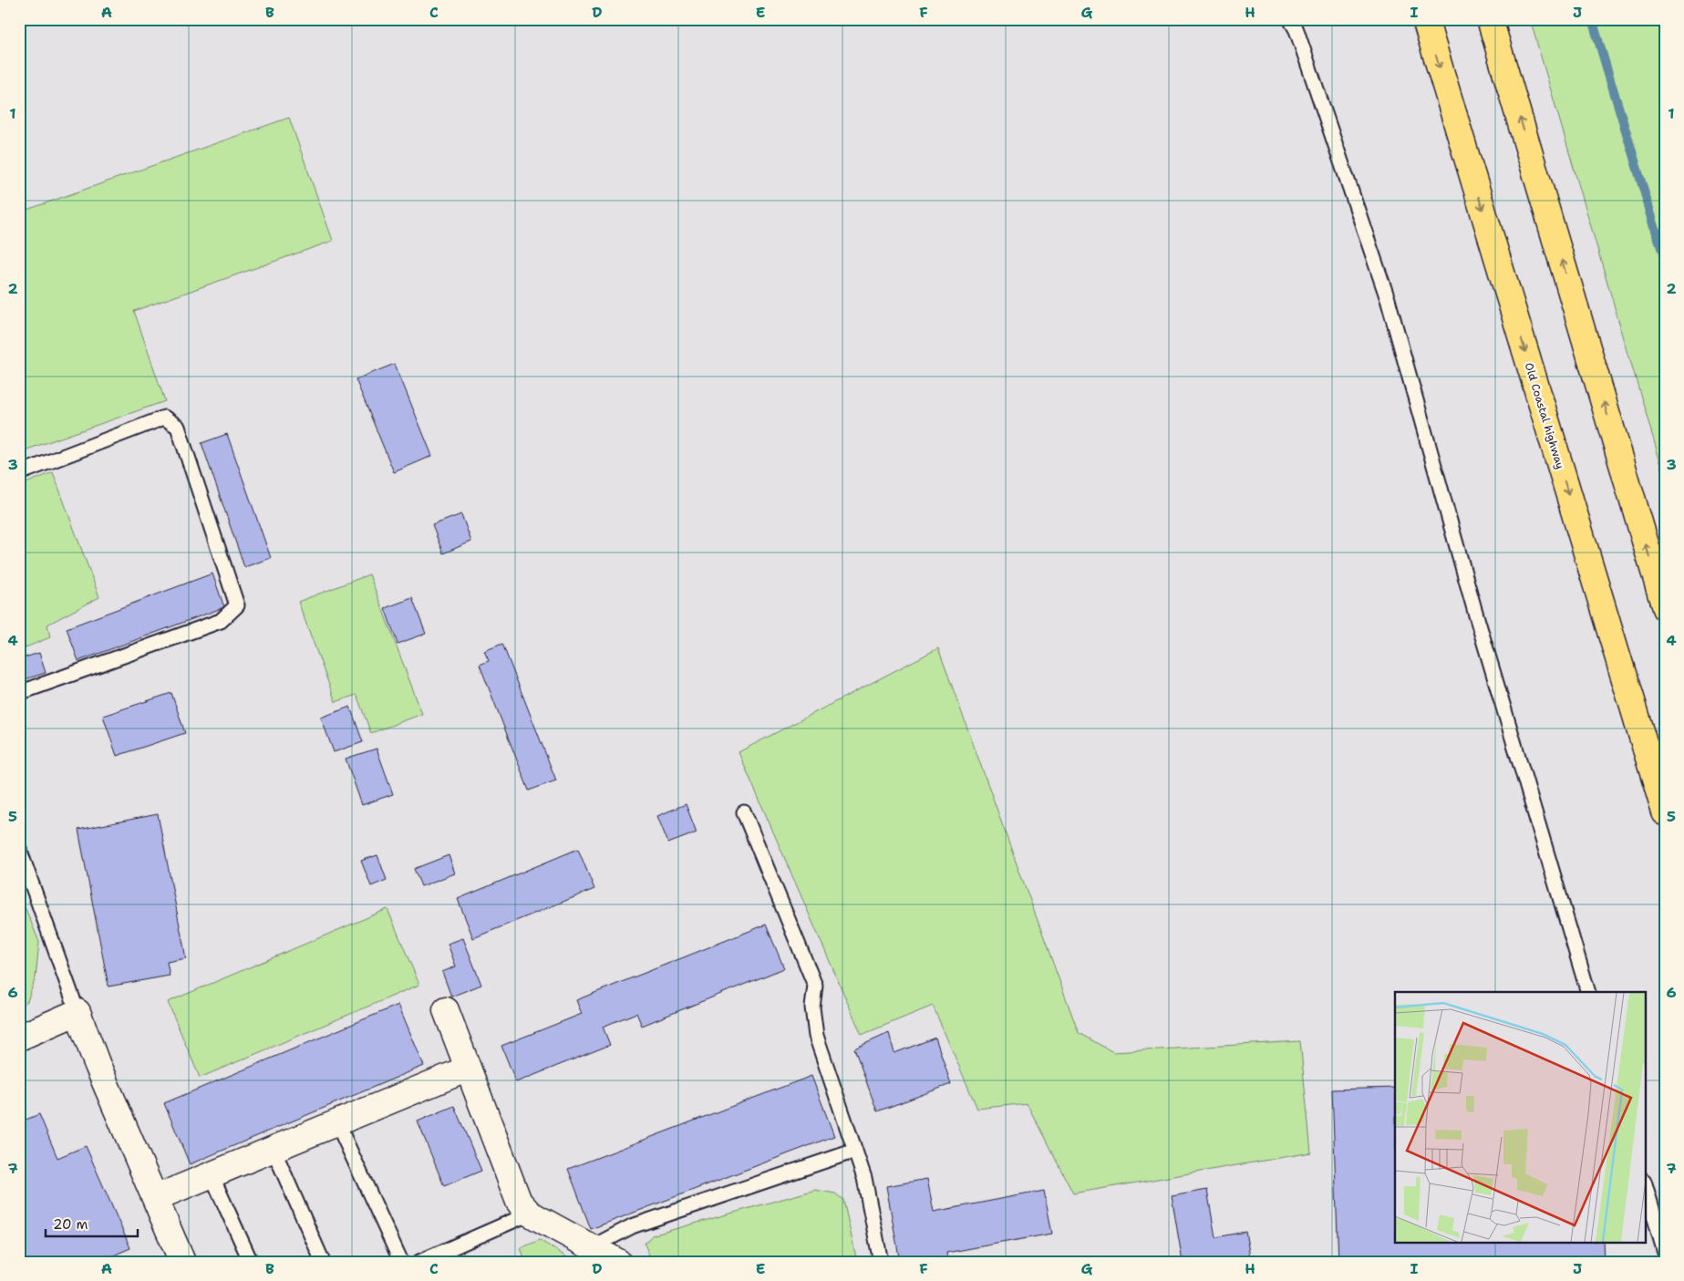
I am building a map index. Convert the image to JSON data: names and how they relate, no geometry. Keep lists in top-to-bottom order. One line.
{"streets":{"highway":["Old Coastal highway"]},"scale_bar":"20 m","grid":{"columns":["A","B","C","D","E","F","G","H","I","J"],"rows":["1","2","3","4","5","6","7"]}}
